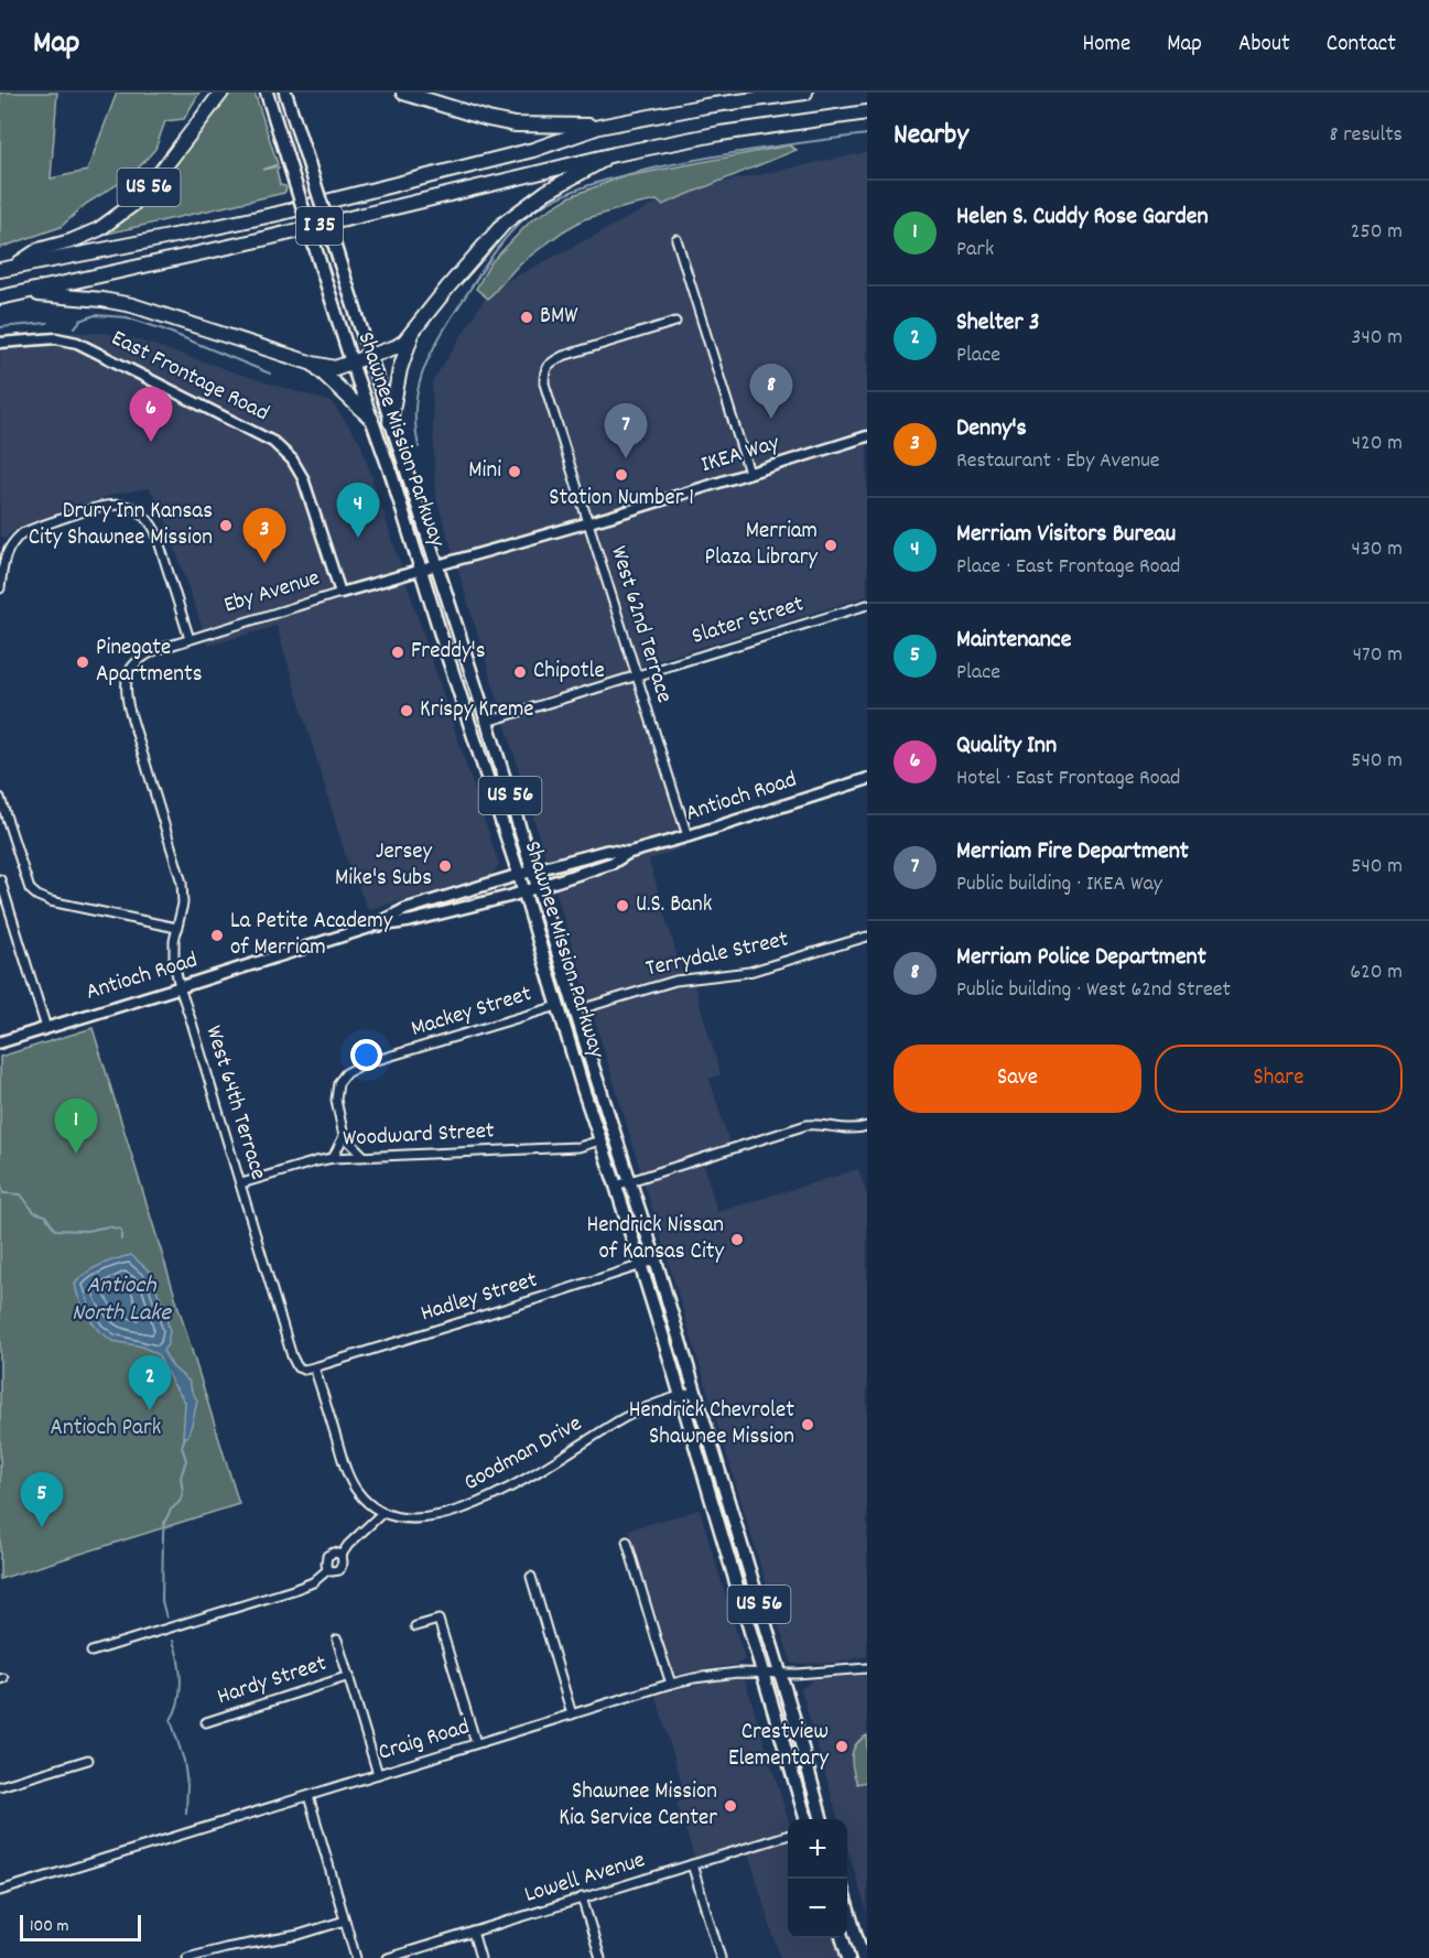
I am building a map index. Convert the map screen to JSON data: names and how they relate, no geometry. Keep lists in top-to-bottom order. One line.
{"streets":{"highway":["US 56","I 35","Shawnee Mission Parkway"],"main road":["Antioch Road"],"street":["East Frontage Road","IKEA Way","Eby Avenue","Slater Street","West 62nd Terrace","Terrydale Street","Mackey Street","West 64th Terrace","Woodward Street","Hadley Street","Goodman Drive","Hardy Street","Craig Road","Lowell Avenue"]},"crossings":[["US 56","I 35"],["US 56","Shawnee Mission Parkway"],["East Frontage Road","Eby Avenue"],["Shawnee Mission Parkway","IKEA Way"],["Shawnee Mission Parkway","Eby Avenue"],["Shawnee Mission Parkway","Slater Street"],["Shawnee Mission Parkway","Antioch Road"],["Shawnee Mission Parkway","Terrydale Street"],["Shawnee Mission Parkway","Mackey Street"],["Shawnee Mission Parkway","Woodward Street"],["Shawnee Mission Parkway","Hadley Street"],["Shawnee Mission Parkway","Goodman Drive"],["Shawnee Mission Parkway","Craig Road"],["IKEA Way","Eby Avenue"],["IKEA Way","West 62nd Terrace"],["Eby Avenue","West 64th Terrace"],["Slater Street","West 62nd Terrace"],["West 62nd Terrace","Antioch Road"],["Antioch Road","West 64th Terrace"],["West 64th Terrace","Woodward Street"],["West 64th Terrace","Hadley Street"]],"water":["Antioch North Lake"],"parks":["Antioch Park"],"places":["BMW","Mini","Station Number 1","Drury Inn Kansas City Shawnee Mission","Merriam Plaza Library","Freddy's","Pinegate Apartments","Chipotle","Krispy Kreme","Jersey Mike's Subs","U.S. Bank","La Petite Academy of Merriam","Hendrick Nissan of Kansas City","Hendrick Chevrolet Shawnee Mission","Crestview Elementary","Shawnee Mission Kia Service Center"],"scale_bar":"100 m","page":{"header":"Map","nav":["Home","Map","About","Contact"],"heading":["Nearby","8 results"],"list":[{"mark":"1","name":"Helen S. Cuddy Rose Garden","note":"Park","value":"250 m"},{"mark":"2","name":"Shelter 3","note":"Place","value":"340 m"},{"mark":"3","name":"Denny's","note":"Restaurant · Eby Avenue","value":"420 m"},{"mark":"4","name":"Merriam Visitors Bureau","note":"Place · East Frontage Road","value":"430 m"},{"mark":"5","name":"Maintenance","note":"Place","value":"470 m"},{"mark":"6","name":"Quality Inn","note":"Hotel · East Frontage Road","value":"540 m"},{"mark":"7","name":"Merriam Fire Department","note":"Public building · IKEA Way","value":"540 m"},{"mark":"8","name":"Merriam Police Department","note":"Public building · West 62nd Street","value":"620 m"}],"pins":["8","6","7","4","3","1","2","5"],"buttons":["Save","Share"],"map_buttons":["+","−"],"scale":"100 m"}}
